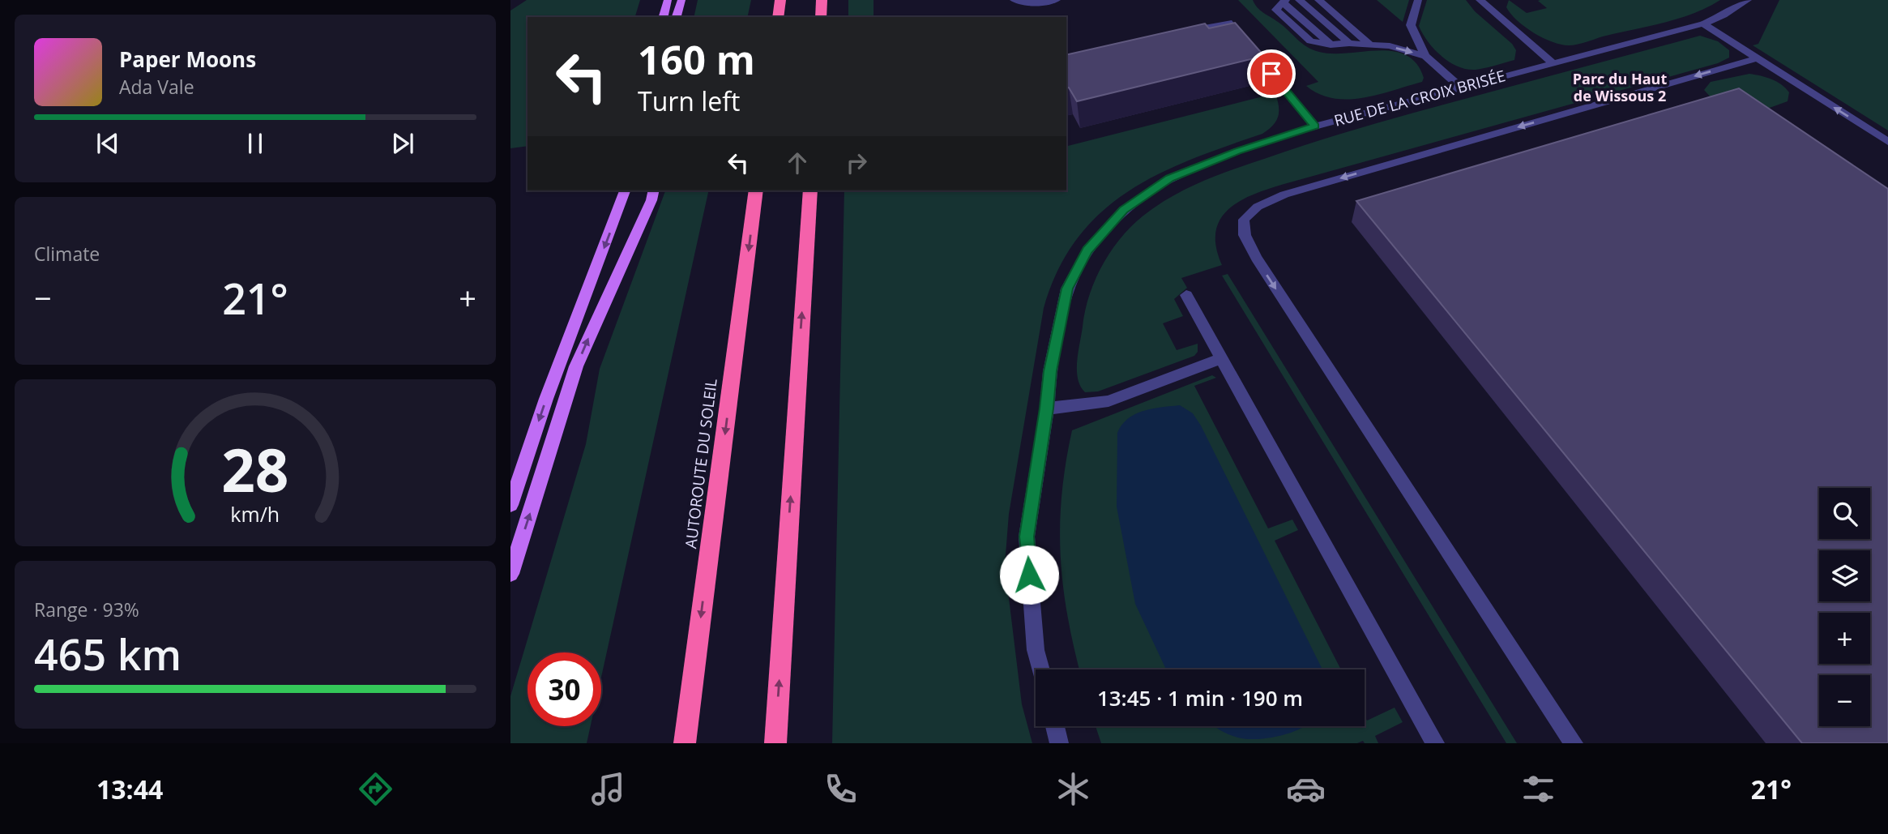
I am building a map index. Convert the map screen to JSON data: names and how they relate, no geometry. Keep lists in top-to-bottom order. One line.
{"streets":{"highway":["AUTOROUTE DU SOLEIL"],"street":["RUE DE LA CROIX BRISÉE"]},"districts":["Parc du Haut de Wissous 2"],"page":{"turn":["160 m","Turn left"],"song":["Paper Moons","Ada Vale"],"tile":["Climate",["Range · 93%","465 km"]],"heat":["−","21°","+"],"map_buttons":["+","−"],"limit":"30","trip":"13:45 · 1 min · 190 m","tabs":["13:44","21°"],"gauge":["28","km/h"]}}
